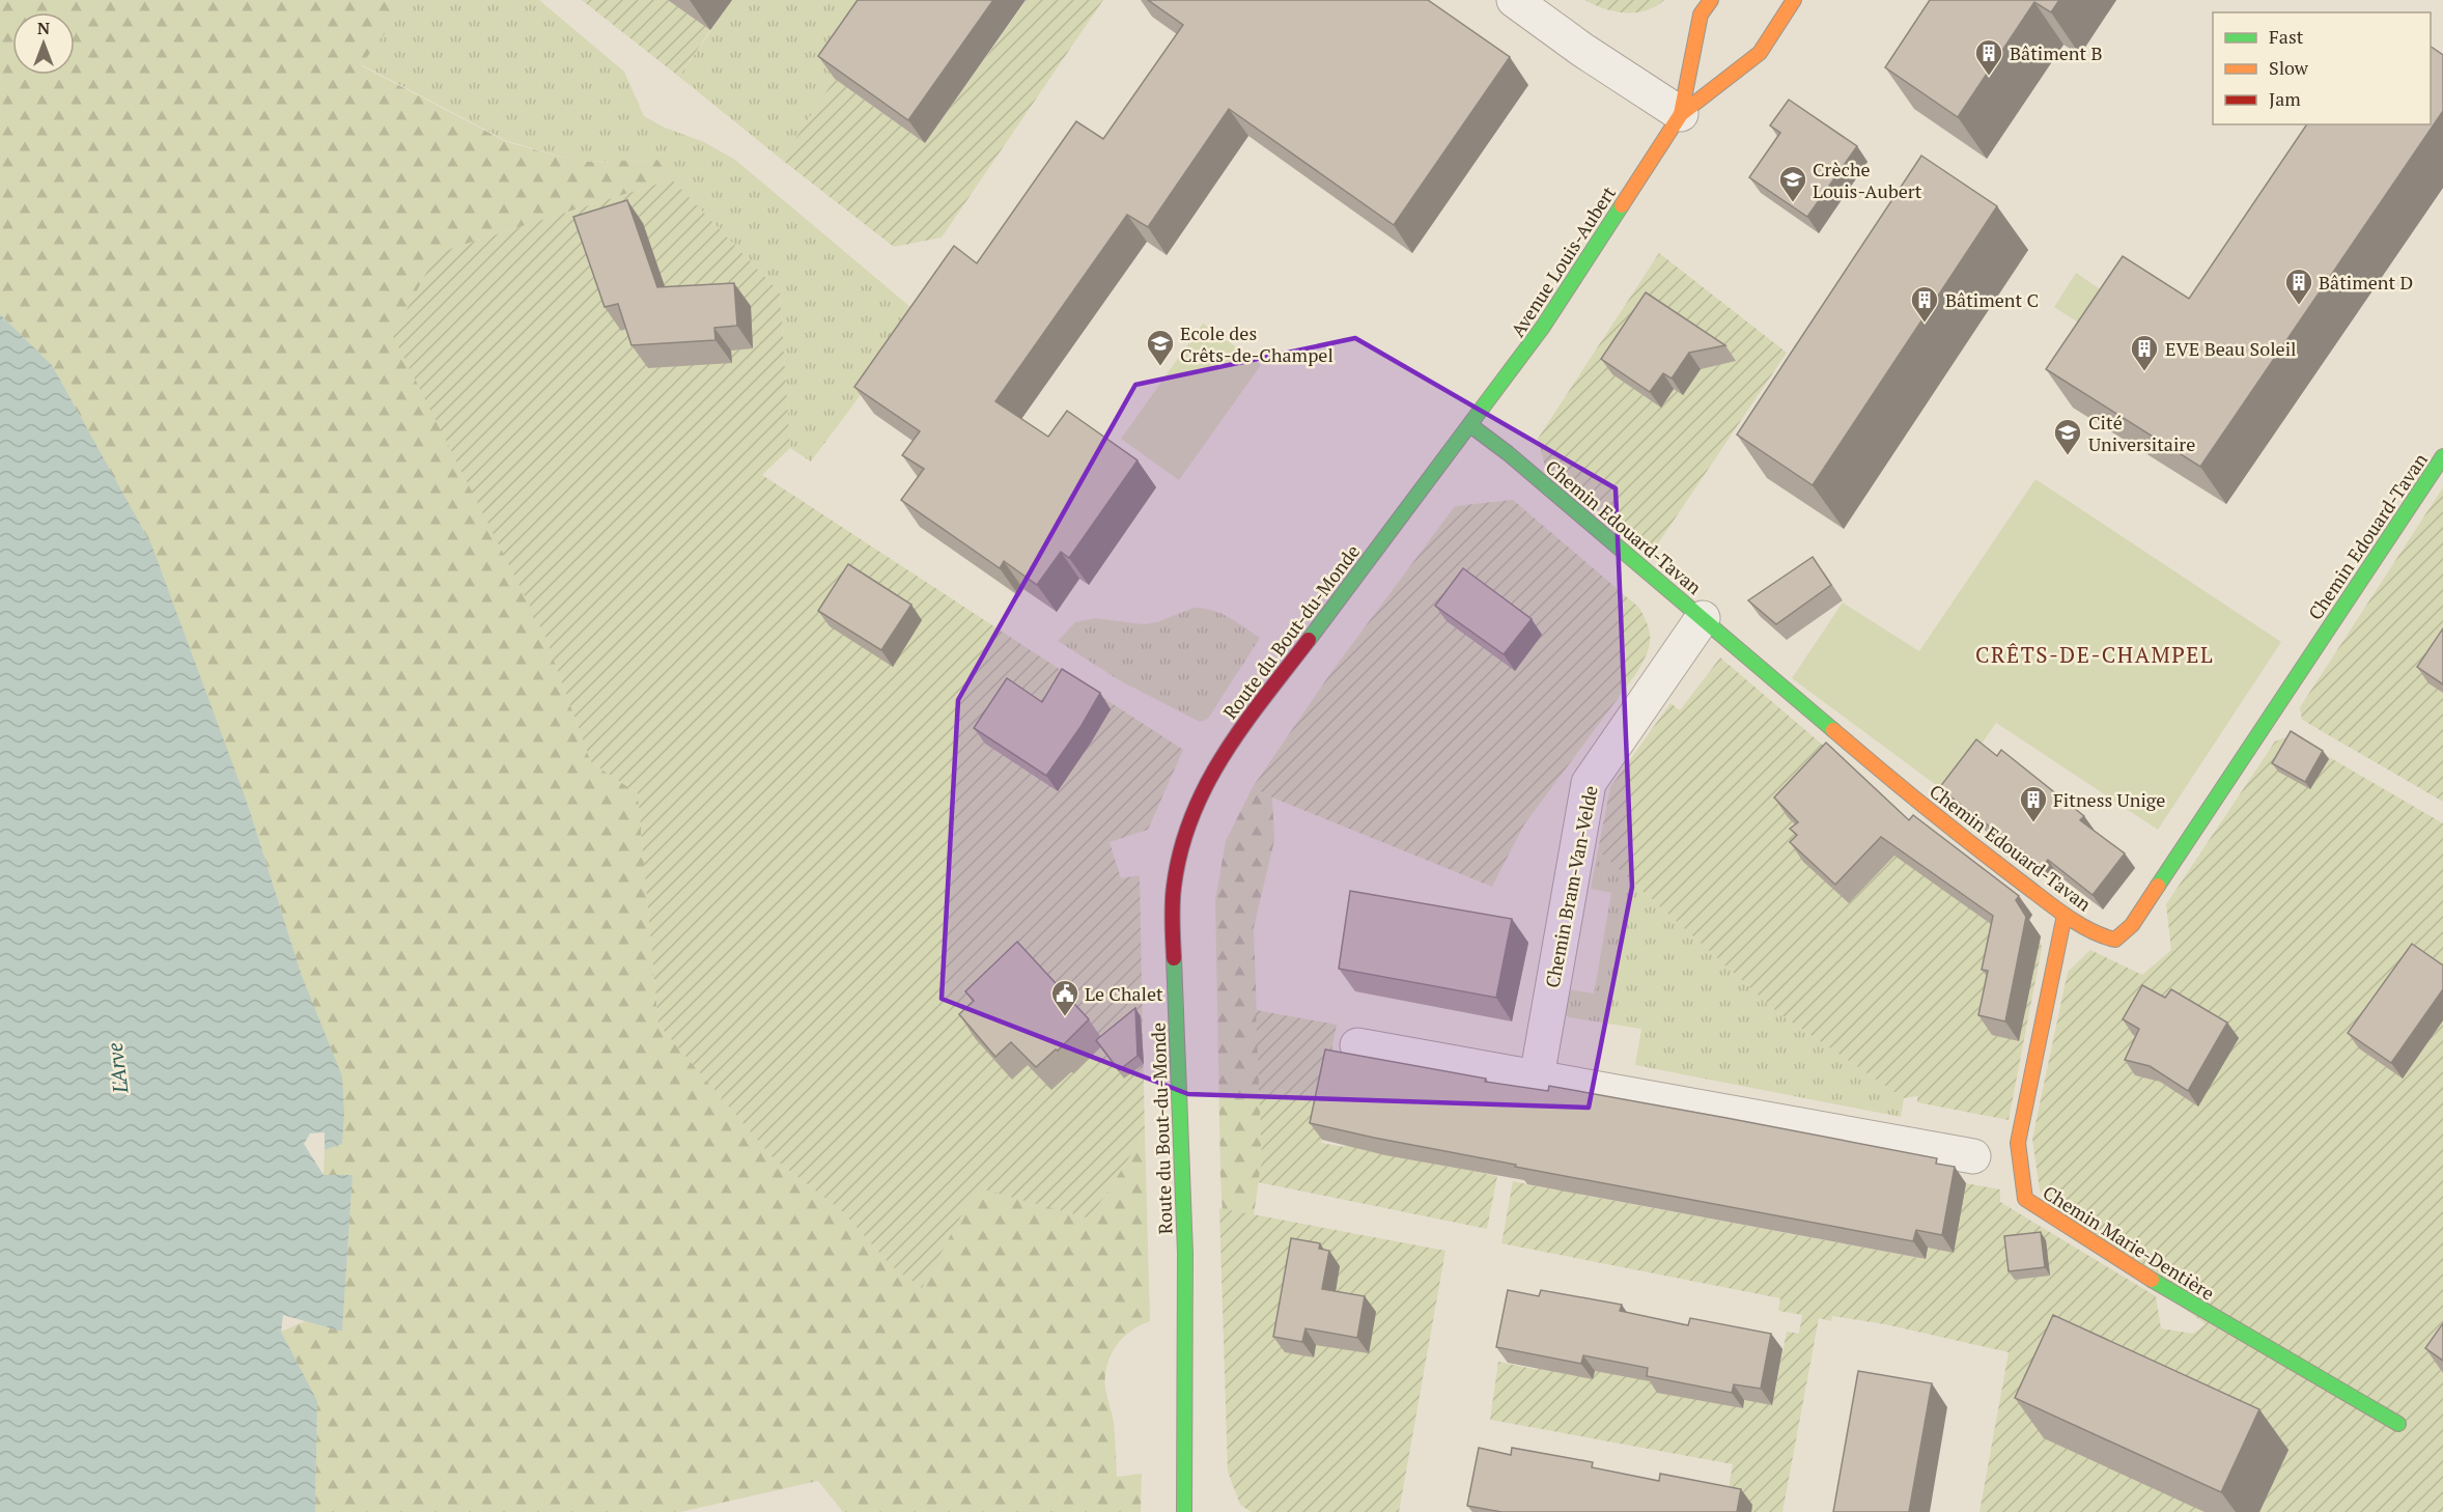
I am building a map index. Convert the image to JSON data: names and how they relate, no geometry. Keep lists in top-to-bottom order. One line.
{"streets":{"street":["Avenue Louis-Aubert","Chemin Edouard-Tavan","Route du Bout-du-Monde","Chemin Bram-Van-Velde","Chemin Marie-Dentière"]},"crossings":[["Avenue Louis-Aubert","Chemin Edouard-Tavan"],["Avenue Louis-Aubert","Route du Bout-du-Monde"],["Chemin Edouard-Tavan","Route du Bout-du-Monde"],["Chemin Edouard-Tavan","Chemin Bram-Van-Velde"],["Chemin Edouard-Tavan","Chemin Marie-Dentière"]],"districts":["CRÊTS-DE-CHAMPEL"],"water":["L'Arve"],"places":{"building":["Bâtiment B","Bâtiment D","Bâtiment C","EVE Beau Soleil","Fitness Unige"],"school or university":["Crèche Louis-Aubert","Ecole des Crêts-de-Champel","Cité Universitaire"],"public building":["Le Chalet"]},"legend":["Fast","Slow","Jam"],"north":"top"}
